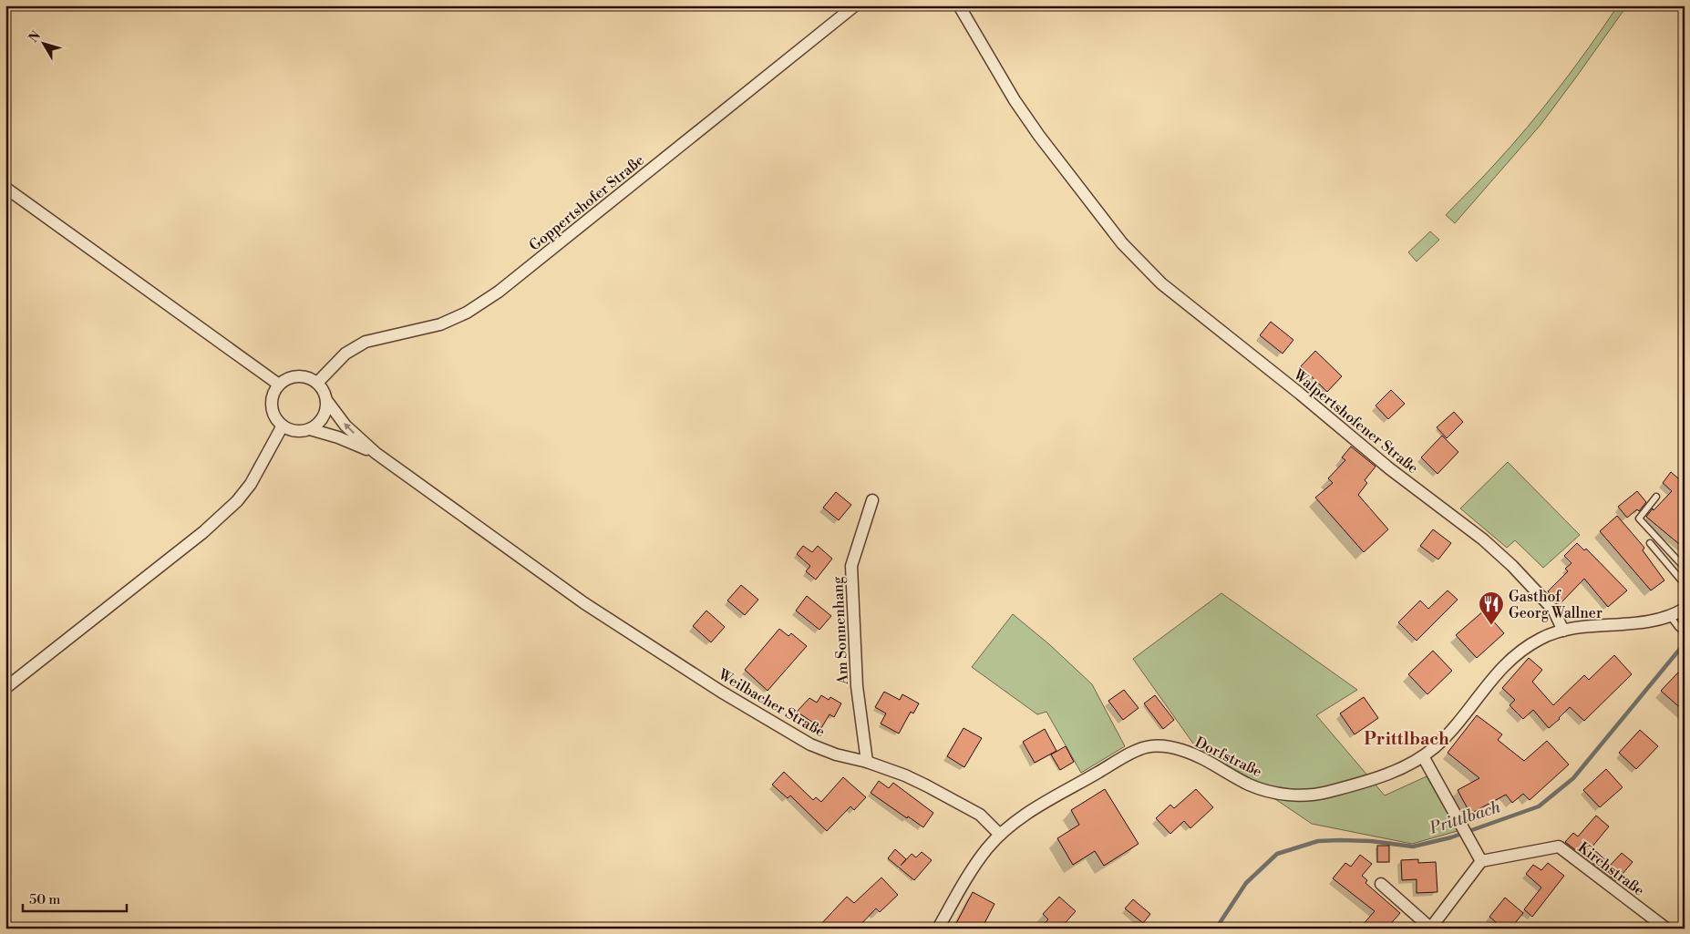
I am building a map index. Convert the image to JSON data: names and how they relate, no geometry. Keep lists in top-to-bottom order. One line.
{"streets":{"street":["Goppertshofer Straße","Walpertshofener Straße","Am Sonnenhang","Weilbacher Straße","Dorfstraße","Kirchstraße"]},"crossings":[["Walpertshofener Straße","Dorfstraße"],["Am Sonnenhang","Weilbacher Straße"],["Weilbacher Straße","Dorfstraße"]],"districts":["Prittlbach"],"water":["Prittlbach"],"places":{"restaurant":["Gasthof Georg Wallner"]},"scale_bar":"50 m","north":"top left"}
